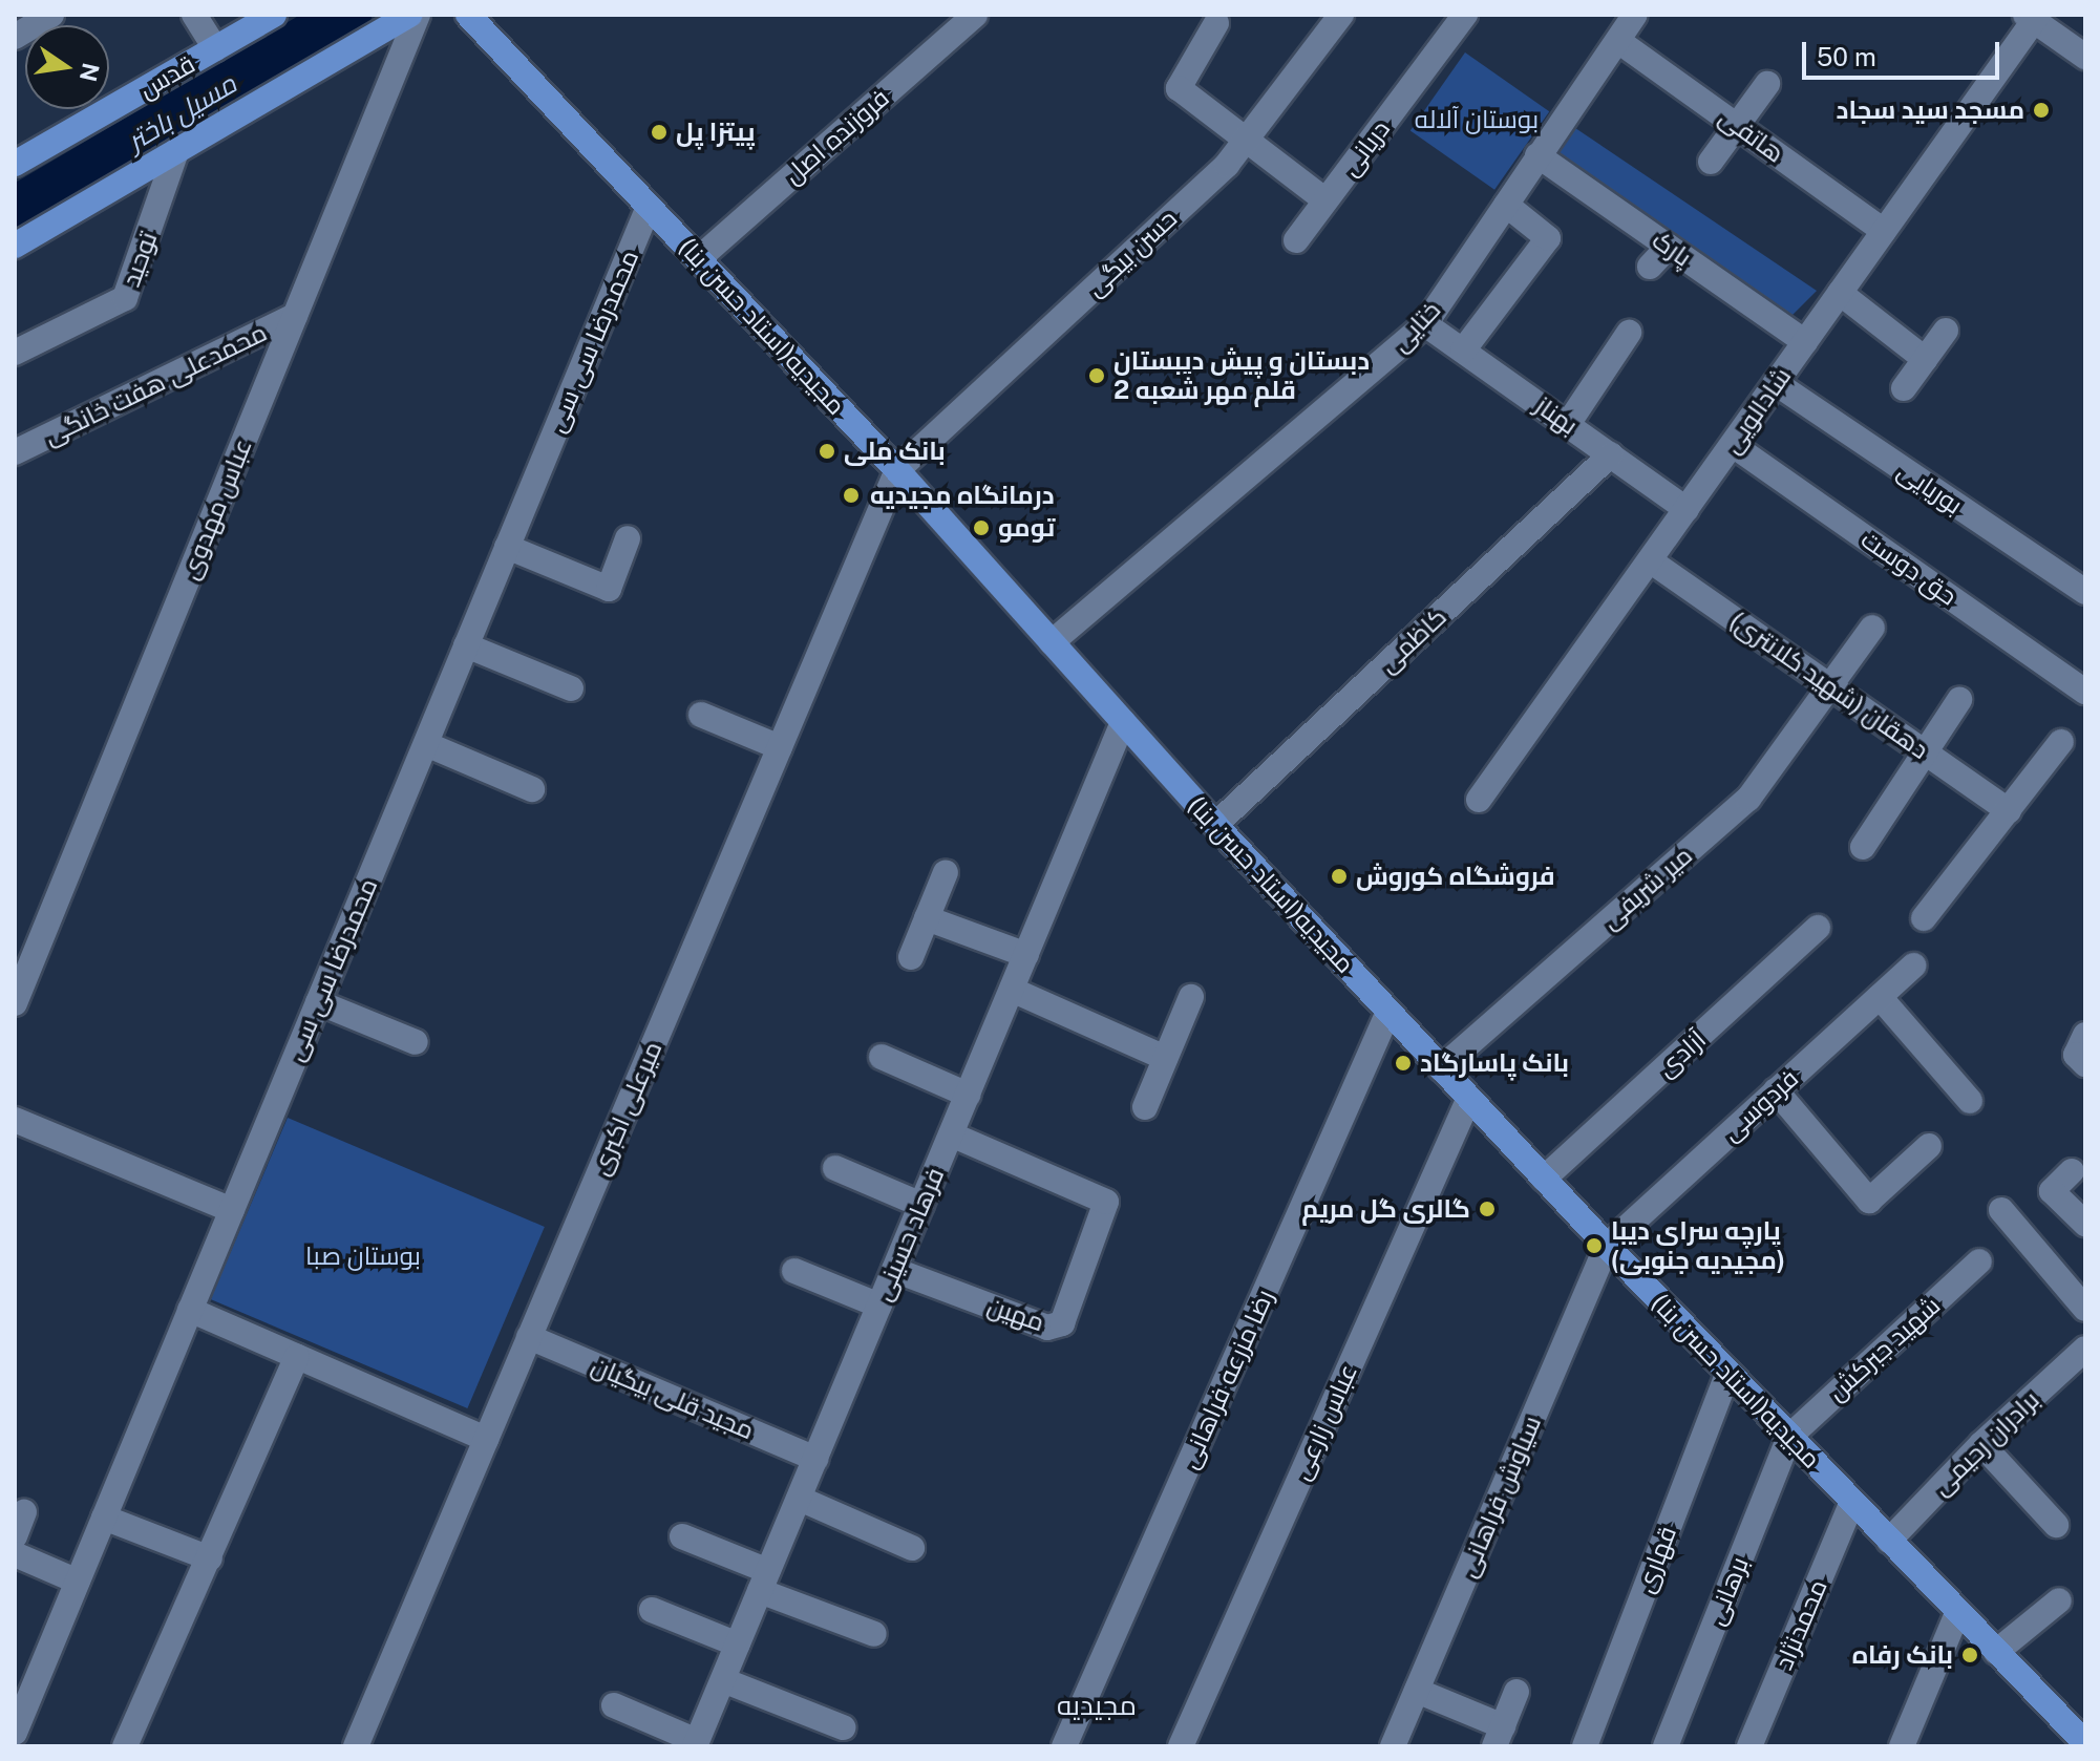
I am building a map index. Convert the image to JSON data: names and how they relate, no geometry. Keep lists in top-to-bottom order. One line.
{"streets":{"main road":["قدس","مجیدیه(استاد حسن بنا)"],"street":["هاتفی","فروزنده اصل","دریانی","پارک","حسن بیگی","توحید","ختایی","محمدرضا سی سی","محمدعلی هفت خانگی","شادالویی","بهناز","بوریایی","عباس مهدوی","حق دوست","کاظمی","دهقان (شهید کلانتری)","میر شریفی","آزادی","فردوسی","میرعلی اکبری","فرهاد حسینی","مهین","شهید جبرکش","رضا مزرعه فراهانی","مجید قلی بیگیان","عباس زارعی","برادران رحیمی","سیاوش فراهانی","قهاری","برهانی","محمدنژاد"]},"crossings":[["هاتفی","ختایی"],["هاتفی","شادالویی"],["فروزنده اصل","مجیدیه(استاد حسن بنا)"],["پارک","ختایی"],["پارک","شادالویی"],["حسن بیگی","مجیدیه(استاد حسن بنا)"],["حسن بیگی","میرعلی اکبری"],["مجیدیه(استاد حسن بنا)","ختایی"],["مجیدیه(استاد حسن بنا)","محمدرضا سی سی"],["مجیدیه(استاد حسن بنا)","کاظمی"],["مجیدیه(استاد حسن بنا)","میر شریفی"],["مجیدیه(استاد حسن بنا)","آزادی"],["مجیدیه(استاد حسن بنا)","فردوسی"],["مجیدیه(استاد حسن بنا)","میرعلی اکبری"],["مجیدیه(استاد حسن بنا)","فرهاد حسینی"],["مجیدیه(استاد حسن بنا)","شهید جبرکش"],["مجیدیه(استاد حسن بنا)","رضا مزرعه فراهانی"],["مجیدیه(استاد حسن بنا)","عباس زارعی"],["مجیدیه(استاد حسن بنا)","برادران رحیمی"],["مجیدیه(استاد حسن بنا)","سیاوش فراهانی"],["مجیدیه(استاد حسن بنا)","قهاری"],["مجیدیه(استاد حسن بنا)","برهانی"],["مجیدیه(استاد حسن بنا)","محمدنژاد"],["ختایی","بهناز"],["محمدعلی هفت خانگی","عباس مهدوی"],["شادالویی","بهناز"],["شادالویی","بوریایی"],["شادالویی","حق دوست"],["شادالویی","دهقان (شهید کلانتری)"],["بهناز","کاظمی"],["دهقان (شهید کلانتری)","میر شریفی"],["فردوسی","سیاوش فراهانی"],["میرعلی اکبری","مجید قلی بیگیان"],["فرهاد حسینی","مهین"],["فرهاد حسینی","مجید قلی بیگیان"],["شهید جبرکش","برهانی"]],"districts":["مجیدیه"],"water":["مسیل باختر"],"parks":["بوستان آلاله","بوستان صبا"],"places":["مسجد سید سجاد","پیتزا پل","دبستان و پیش دپبستان قلم مهر شعبه 2","بانک ملی","درمانگاه مجیدیه","تومو","فروشگاه کوروش","بانک پاسارگاد","گالری گل مریم","پارچه سرای دیبا (مجیدیه جنوبی)","بانک رفاه"],"scale_bar":"50 m","north":"right"}
